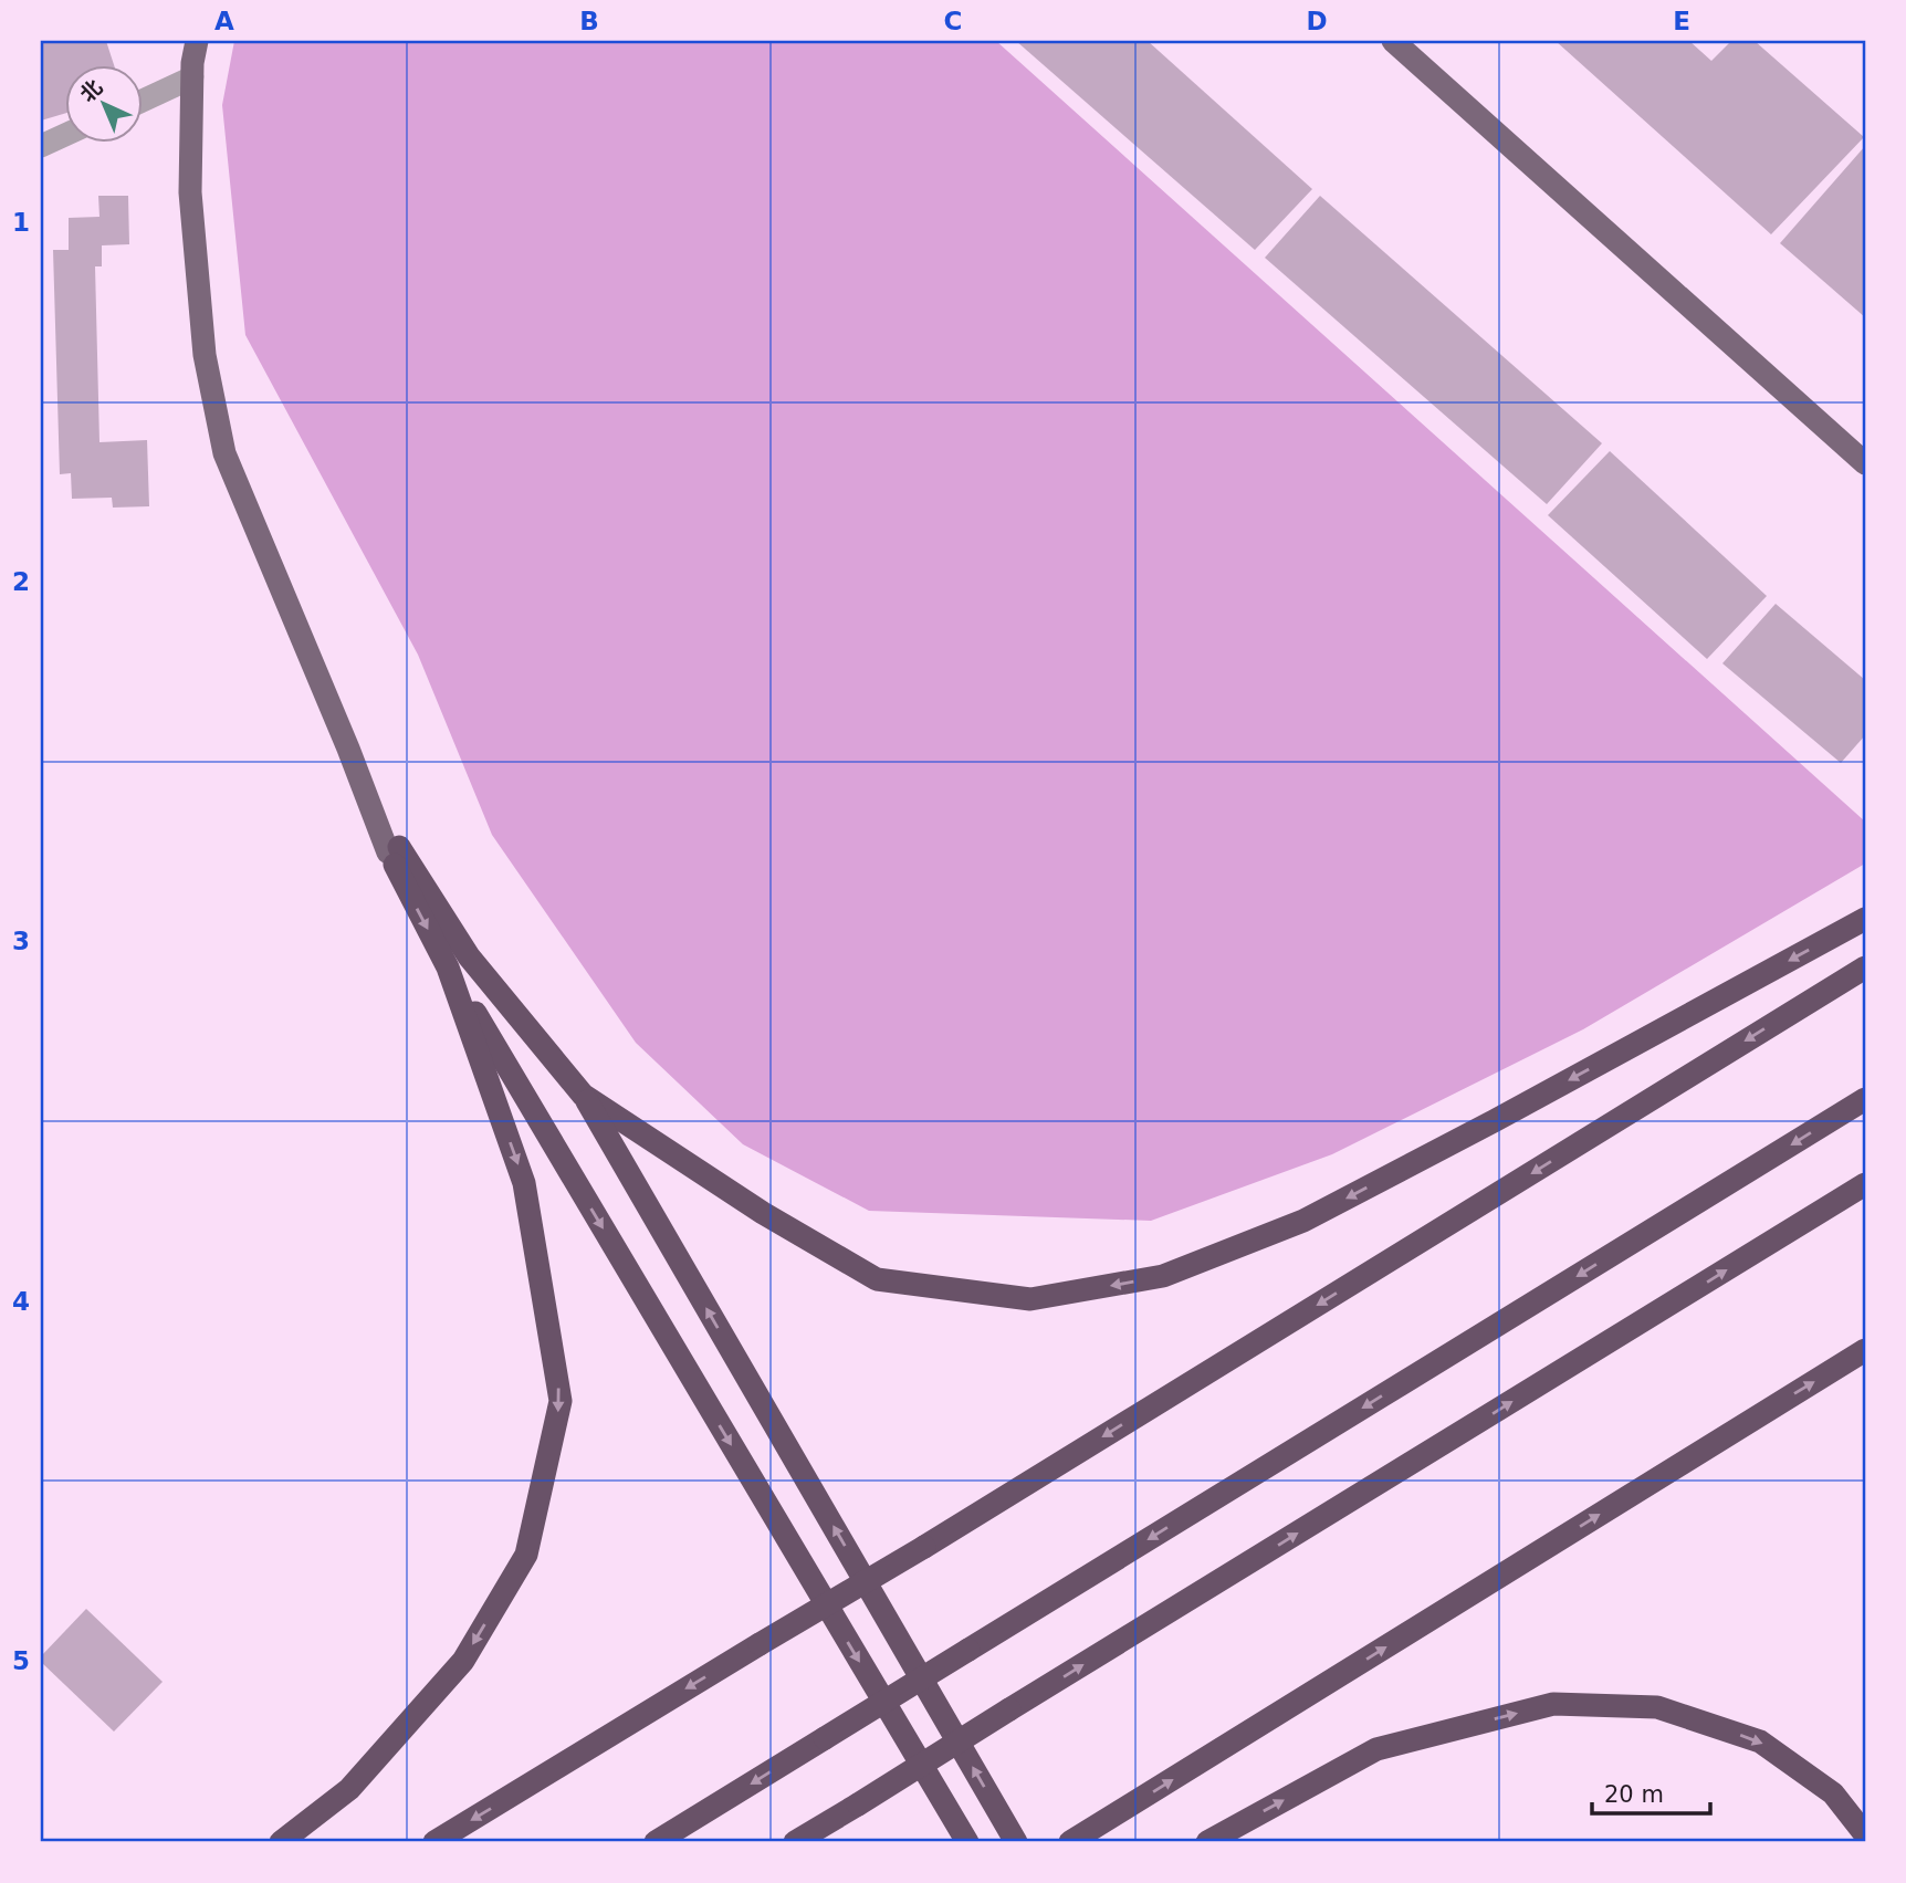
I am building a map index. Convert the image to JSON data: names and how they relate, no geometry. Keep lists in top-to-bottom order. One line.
{"scale_bar":"20 m","north":"top left","grid":{"columns":["A","B","C","D","E"],"rows":["1","2","3","4","5"]}}
